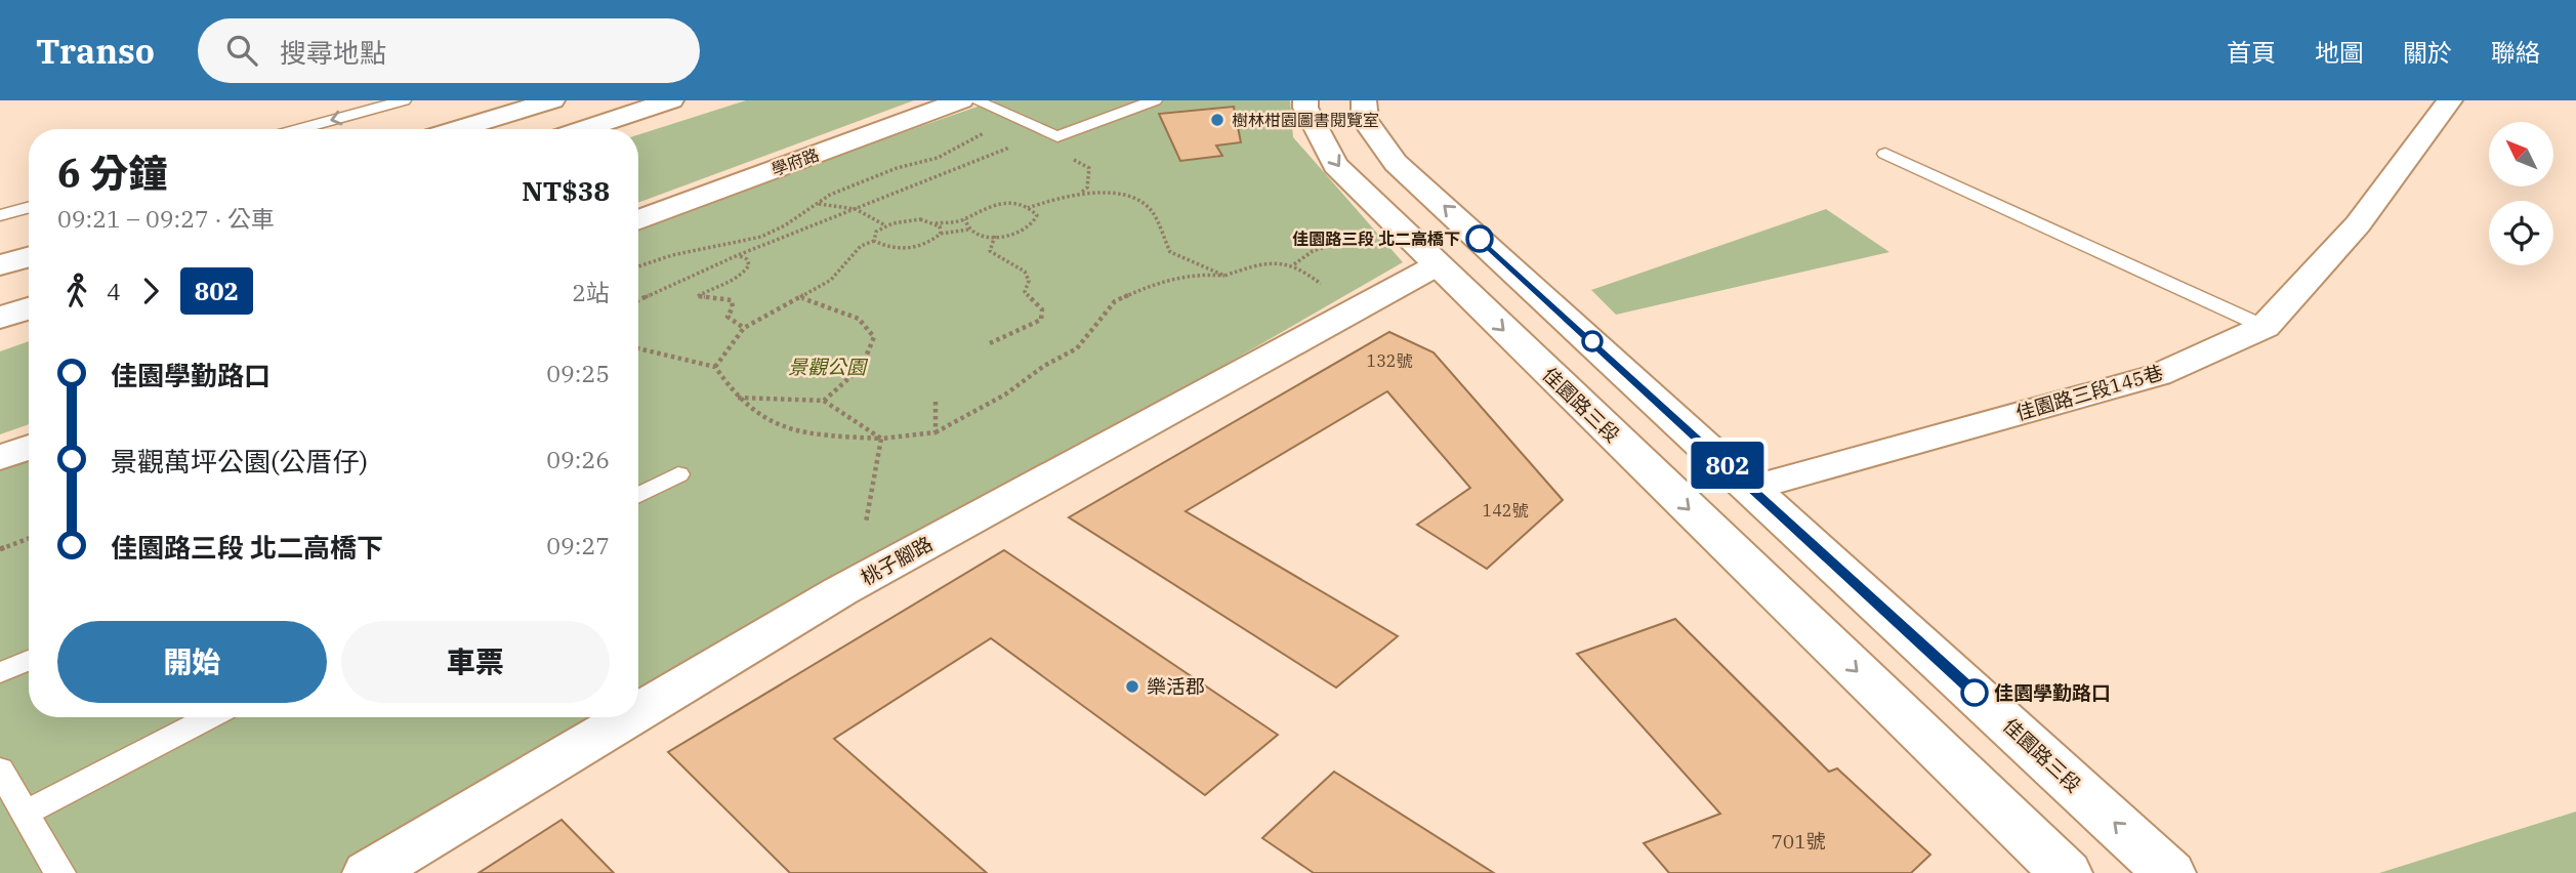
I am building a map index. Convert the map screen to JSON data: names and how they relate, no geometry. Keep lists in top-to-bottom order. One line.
{"streets":{"main road":["學府路","佳園路三段145巷","佳園路三段","桃子腳路"]},"crossings":[["佳園路三段145巷","佳園路三段"],["佳園路三段","桃子腳路"]],"parks":["景觀公園"],"places":["樹林柑園圖書閱覽室","佳園路三段 北二高橋下","樂活郡","佳園學勤路口"],"lines":["bus line 802"],"house_numbers":["132號","142號","701號"],"north":"top left","page":{"header":"Transo","search":"搜尋地點","nav":["首頁","地圖","關於","聯絡"],"on_map":"802","heading":["6 分鐘","09:21 – 09:27 · 公車","NT$38"],"legs":["4","802","2站"],"list":[{"name":"佳園學勤路口","value":"09:25"},{"name":"景觀萬坪公園(公厝仔)","value":"09:26"},{"name":"佳園路三段 北二高橋下","value":"09:27"}],"buttons":["開始","車票"]}}
